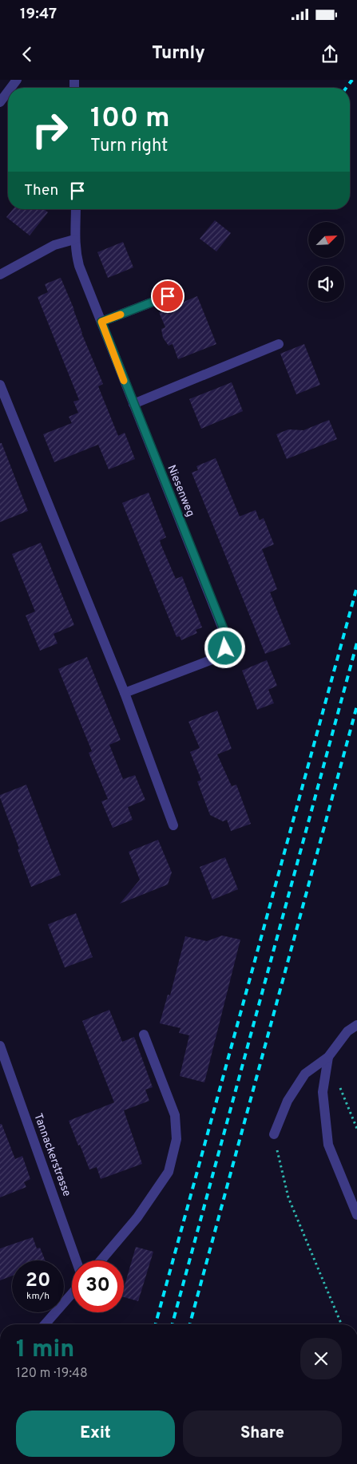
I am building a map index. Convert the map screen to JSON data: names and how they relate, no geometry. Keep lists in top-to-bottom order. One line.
{"streets":{"street":["Niesenweg","Tannackerstrasse"]},"north":"top right","page":{"status":"19:47","header":"Turnly","turn":["100 m","Turn right"],"then":"Then","speed":"20 km/h","limit":"30","heading":["1 min","120 m · 19:48"],"buttons":["Exit","Share"]}}
